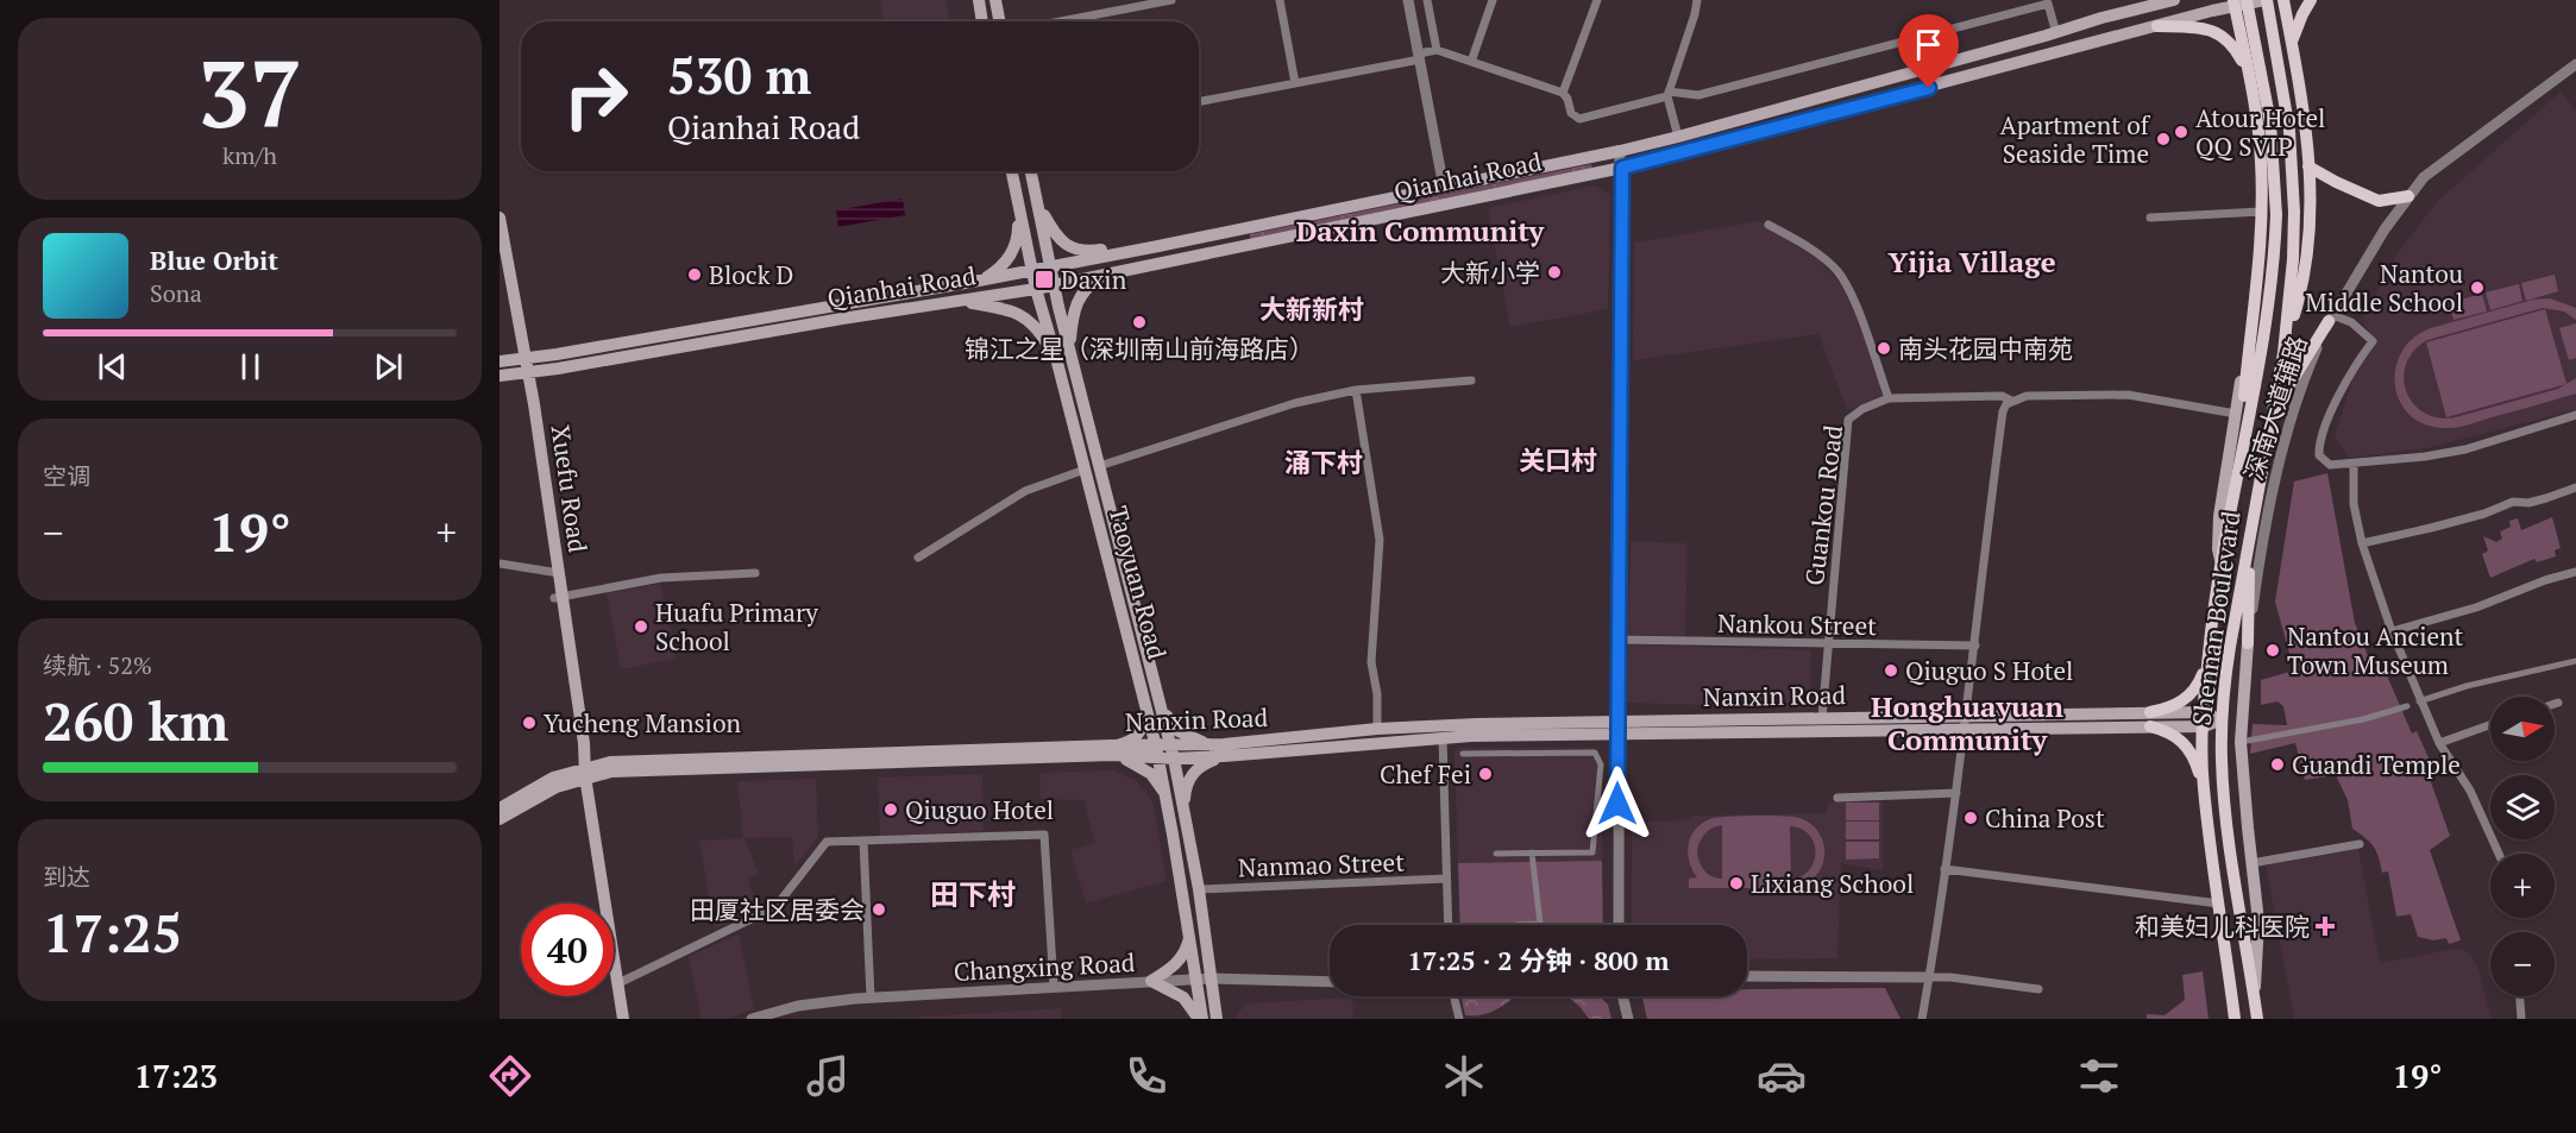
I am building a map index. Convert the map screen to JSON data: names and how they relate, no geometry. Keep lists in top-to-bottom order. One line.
{"streets":{"main road":["Qianhai Road","深南大道辅路","Xuefu Road","Taoyuan Road","Shennan Boulevard","Nanxin Road"],"street":["Guankou Road","Nankou Street","Nanmao Street","Changxing Road"]},"crossings":[["Qianhai Road","Xuefu Road"],["Qianhai Road","Taoyuan Road"],["Qianhai Road","Shennan Boulevard"],["深南大道辅路","Guankou Road"],["深南大道辅路","Shennan Boulevard"],["Xuefu Road","Nanxin Road"],["Guankou Road","Nankou Street"],["Guankou Road","Nanxin Road"],["Taoyuan Road","Nanxin Road"],["Taoyuan Road","Nanmao Street"],["Taoyuan Road","Changxing Road"],["Shennan Boulevard","Nanxin Road"]],"districts":["Daxin Community","Yijia Village","大新新村","关口村","涌下村","Honghuayuan Community","田下村"],"places":{"other":["Atour Hotel QQ SVIP","Apartment of Seaside Time","大新小学","Block D","Nantou Middle School","锦江之星（深圳南山前海路店）","南头花园中南苑","Huafu Primary School","Nantou Ancient Town Museum","Qiuguo S Hotel","Yucheng Mansion","Guandi Temple","Chef Fei","Qiuguo Hotel","China Post","Lixiang School","田厦社区居委会"],"transit":["Daxin"],"health":["和美妇儿科医院"]},"north":"right","page":{"tile":[["37","km/h"],"空调",["续航 · 52%","260 km"],["到达","17:25"]],"turn":["530 m","Qianhai Road"],"song":["Blue Orbit","Sona"],"heat":["−","19°","+"],"map_buttons":["+","−"],"limit":"40","trip":"17:25 · 2 分钟 · 800 m","tabs":["17:23","19°"]}}
